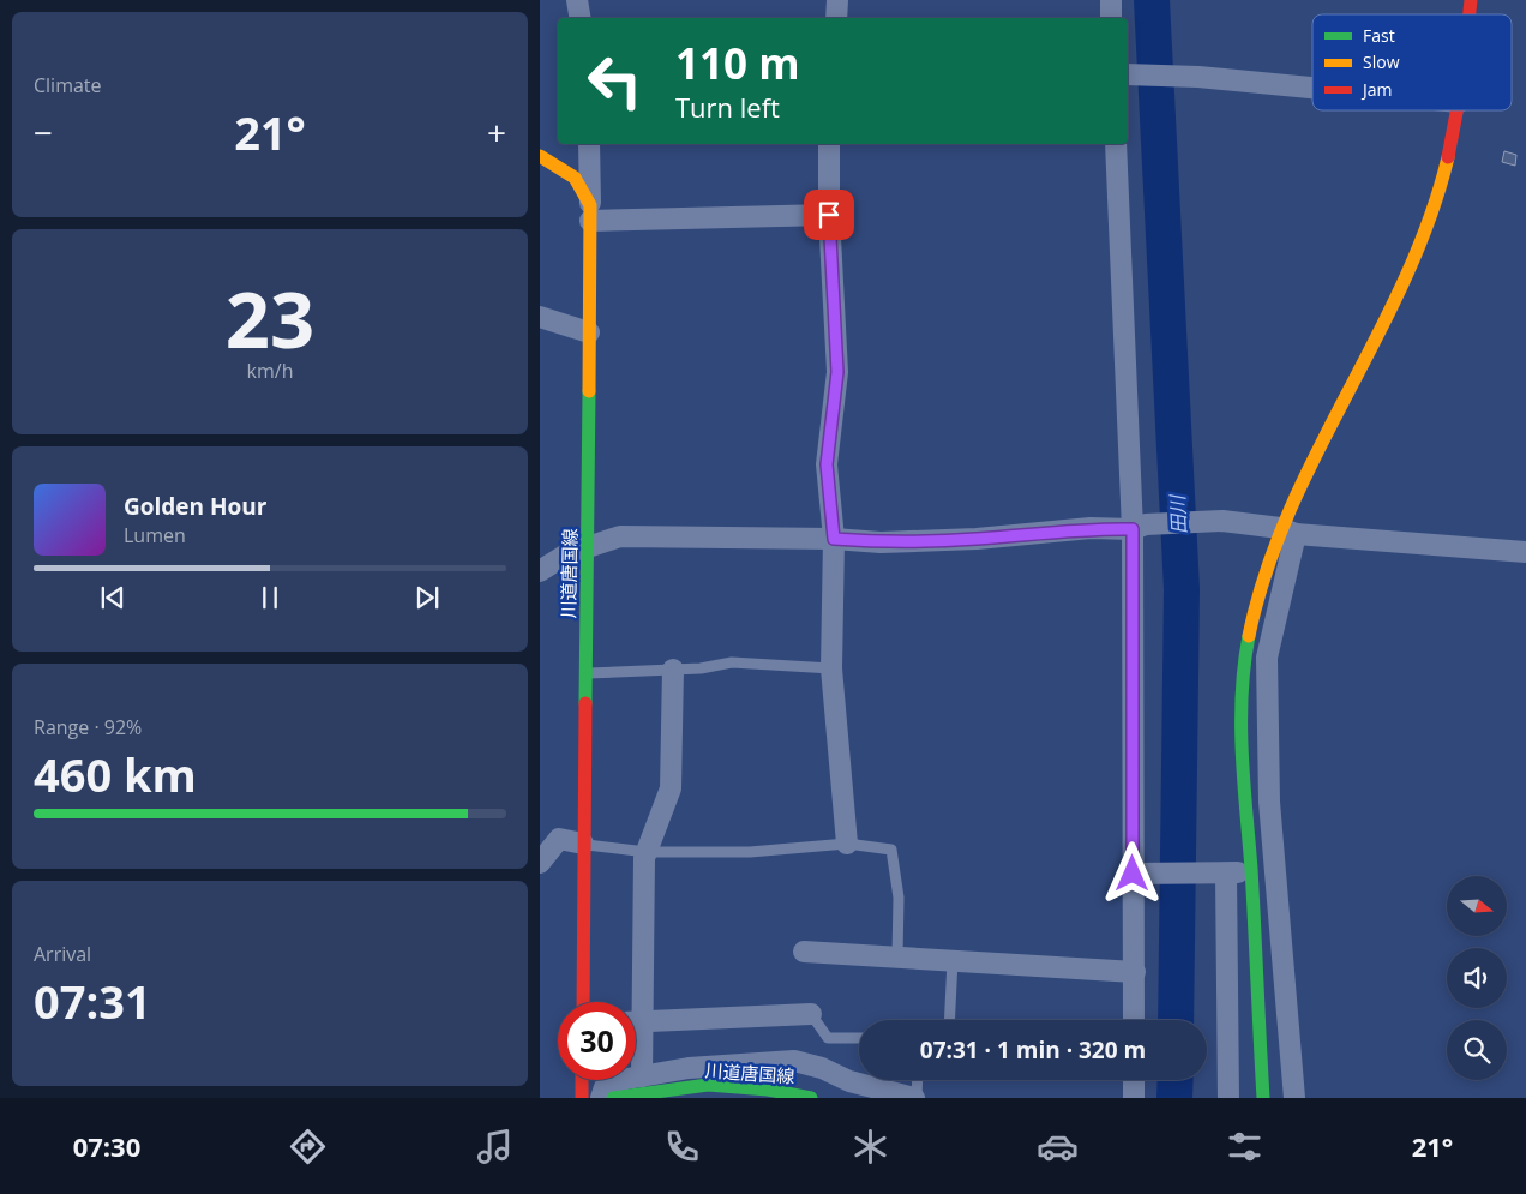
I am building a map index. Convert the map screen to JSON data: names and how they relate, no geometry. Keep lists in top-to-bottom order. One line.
{"streets":{"street":["川道唐国線"]},"water":["田川"],"legend":["Fast","Slow","Jam"],"north":"right","page":{"tile":["Climate",["23","km/h"],["Range · 92%","460 km"],["Arrival","07:31"]],"turn":["110 m","Turn left"],"heat":["−","21°","+"],"song":["Golden Hour","Lumen"],"limit":"30","trip":"07:31 · 1 min · 320 m","tabs":["07:30","21°"]}}
